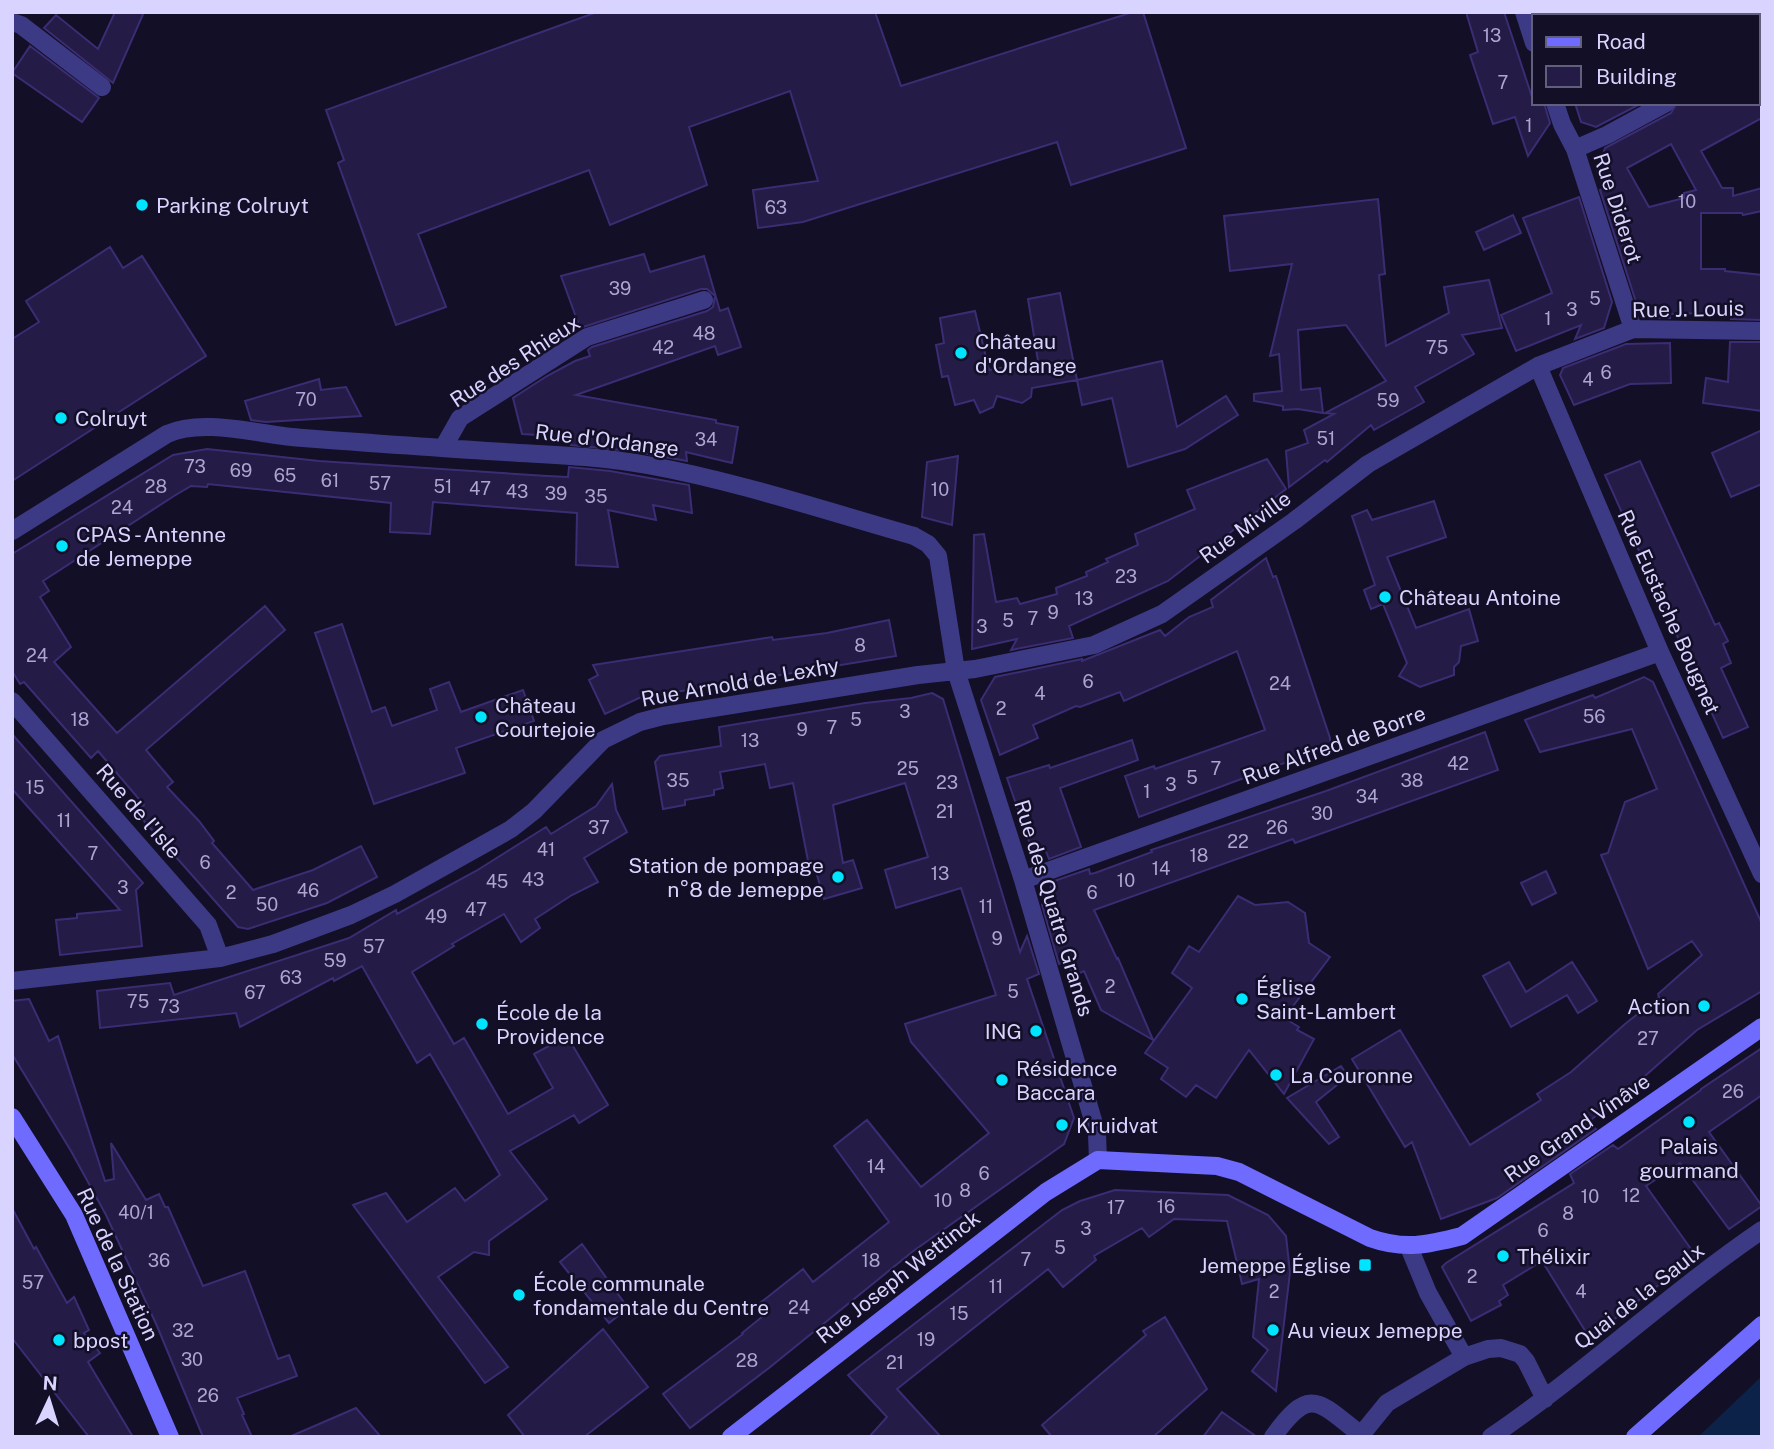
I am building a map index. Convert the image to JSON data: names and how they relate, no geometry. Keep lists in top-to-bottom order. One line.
{"streets":{"street":["Rue Diderot","Rue J. Louis","Rue des Rhieux","Rue d'Ordange","Rue Miville","Rue Eustache Bougnet","Rue Arnold de Lexhy","Rue Alfred de Borre","Rue de l'Isle","Rue des Quatre Grands","Rue Grand Vinâve","Rue de la Station","Rue Joseph Wettinck","Quai de la Saulx"]},"crossings":[["Rue Diderot","Rue J. Louis"],["Rue J. Louis","Rue Miville"],["Rue J. Louis","Rue Eustache Bougnet"],["Rue des Rhieux","Rue d'Ordange"],["Rue d'Ordange","Rue Miville"],["Rue d'Ordange","Rue Arnold de Lexhy"],["Rue d'Ordange","Rue des Quatre Grands"],["Rue Miville","Rue Eustache Bougnet"],["Rue Miville","Rue Arnold de Lexhy"],["Rue Miville","Rue des Quatre Grands"],["Rue Eustache Bougnet","Rue Alfred de Borre"],["Rue Arnold de Lexhy","Rue de l'Isle"],["Rue Arnold de Lexhy","Rue des Quatre Grands"],["Rue Alfred de Borre","Rue des Quatre Grands"],["Rue des Quatre Grands","Rue Joseph Wettinck"]],"places":{"other":["Parking Colruyt","Château d'Ordange","Colruyt","CPAS - Antenne de Jemeppe","Château Antoine","Château Courtejoie","Station de pompage n°8 de Jemeppe","Église Saint-Lambert","Action","École de la Providence","ING","La Couronne","Résidence Baccara","Palais gourmand","Kruidvat","Thélixir","École communale fondamentale du Centre","Au vieux Jemeppe","bpost"],"transit":["Jemeppe Église"]},"house_numbers":["13","7","1","10","63","39","5","3","1","48","42","75","6","4","70","59","51","34","73","69","65","61","57","28","51","47","10","43","39","35","24","23","13","9","7","5","3","8","24","6","24","4","2","3","56","18","5","7","9","13","42","25","7","5","35","38","23","3","15","1","34","21","30","11","37","26","22","41","7","18","6","14","13","43","10","45","3","46","2","6","50","11","47","49","9","57","59","63","2","5","67","75","73","27","26","14","6","8","12","10","10","16","17","40/1","8","3","6","5","7","36","18","2","57","11","2","4","24","15","32","19","30","28","21","26"],"legend":["Road","Building"],"north":"top"}
